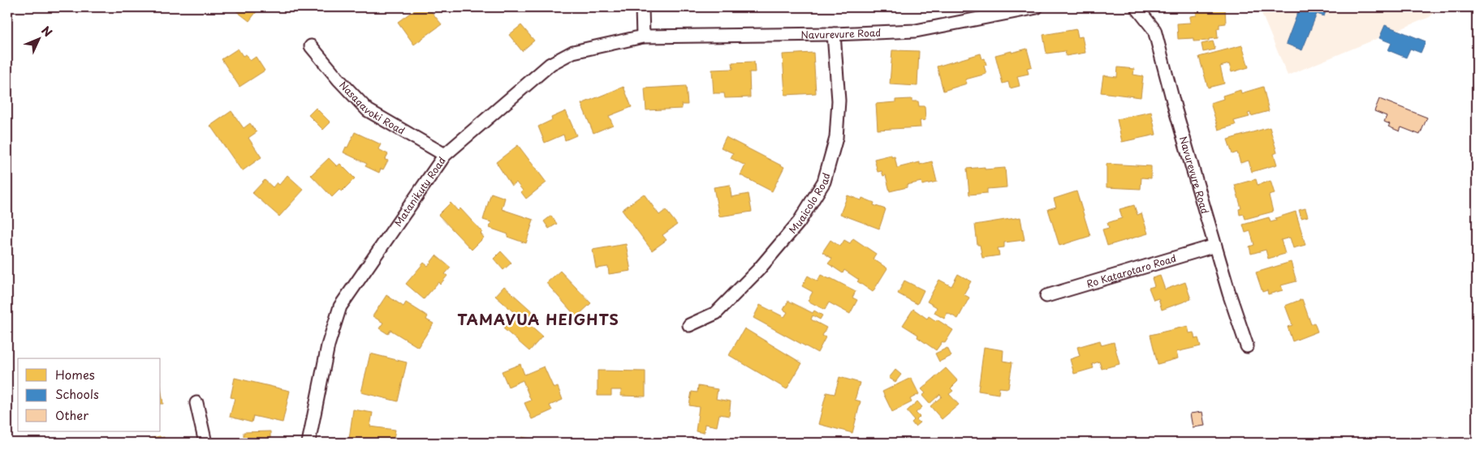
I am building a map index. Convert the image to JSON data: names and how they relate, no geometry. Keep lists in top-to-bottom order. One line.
{"streets":{"street":["Navurevure Road","Nasagavoki Road","Matanikutu Road","Muaicolo Road","Ro Katarotaro Road"]},"crossings":[["Navurevure Road","Matanikutu Road"],["Navurevure Road","Muaicolo Road"],["Navurevure Road","Ro Katarotaro Road"],["Nasagavoki Road","Matanikutu Road"]],"districts":["TAMAVUA HEIGHTS"],"legend":["Homes","Schools","Other"],"north":"top right"}
